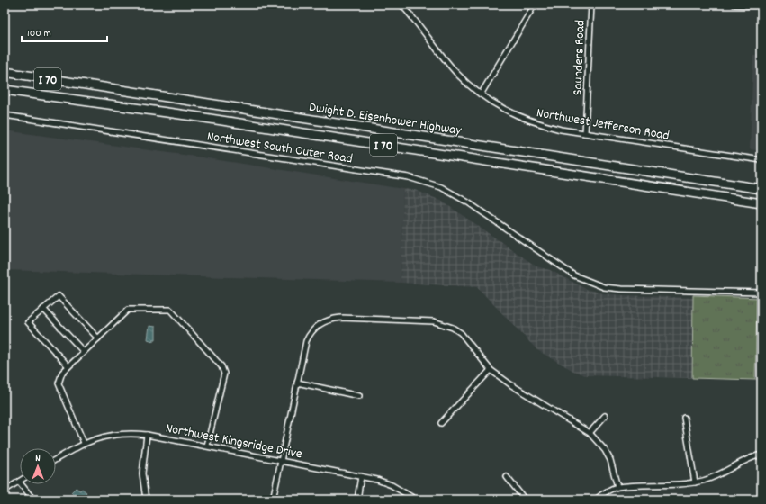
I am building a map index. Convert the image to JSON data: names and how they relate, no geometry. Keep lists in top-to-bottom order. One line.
{"streets":{"highway":["I 70","Dwight D. Eisenhower Highway"],"street":["Saunders Road","Northwest Jefferson Road","Northwest South Outer Road","Northwest Kingsridge Drive"]},"crossings":[["Saunders Road","Northwest Jefferson Road"]],"scale_bar":"100 m","north":"top"}
